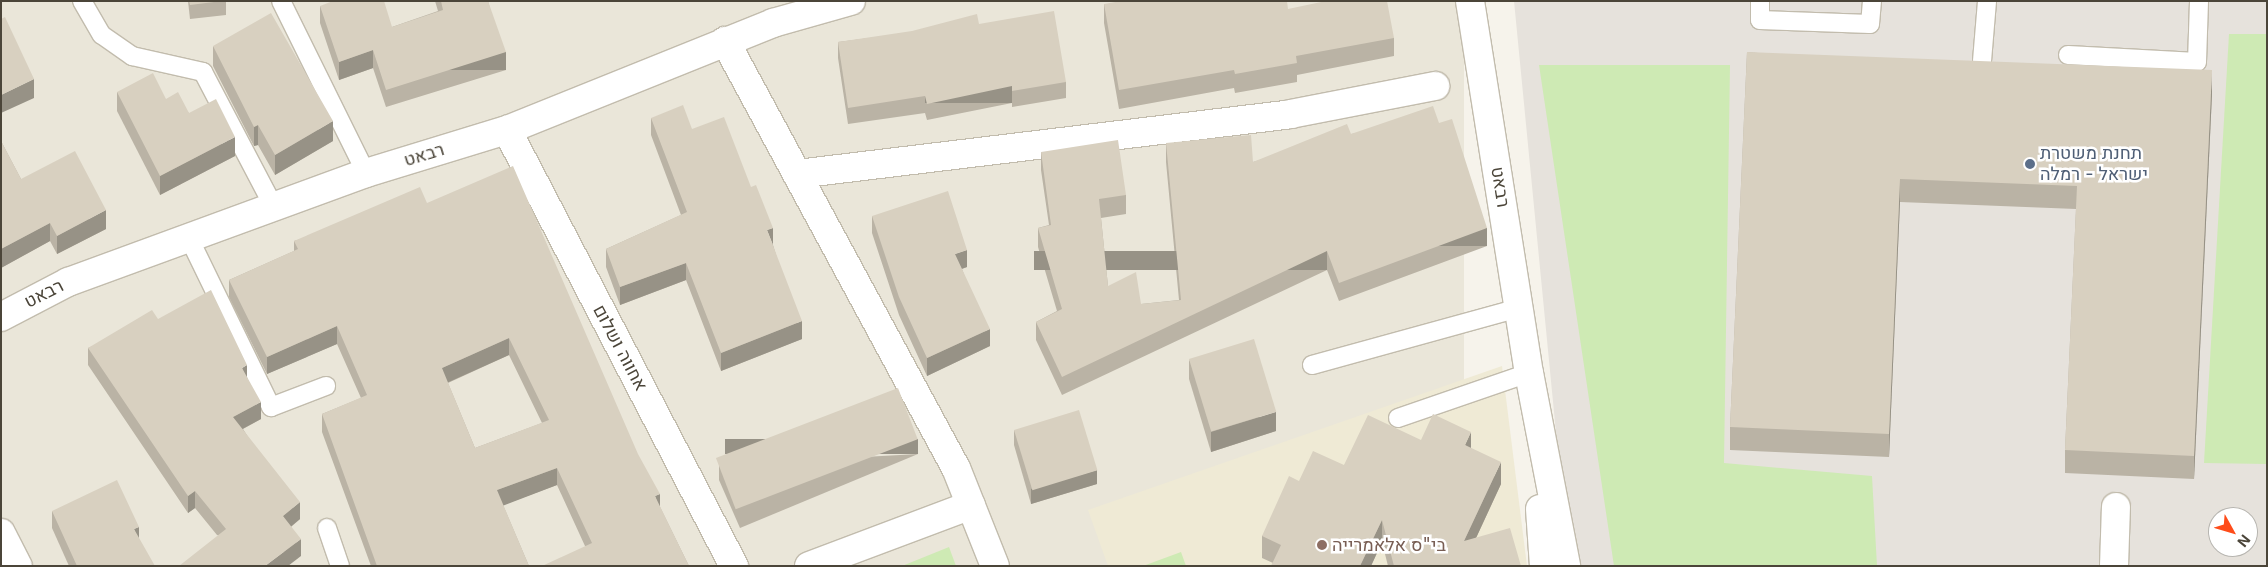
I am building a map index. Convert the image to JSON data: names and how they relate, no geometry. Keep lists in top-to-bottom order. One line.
{"streets":{"street":["רבאט","אחווה ושלום"]},"crossings":[["רבאט","אחווה ושלום"]],"places":["תחנת משטרת ישראל - רמלה","בי\"ס אלאמרייה"],"north":"bottom right"}
